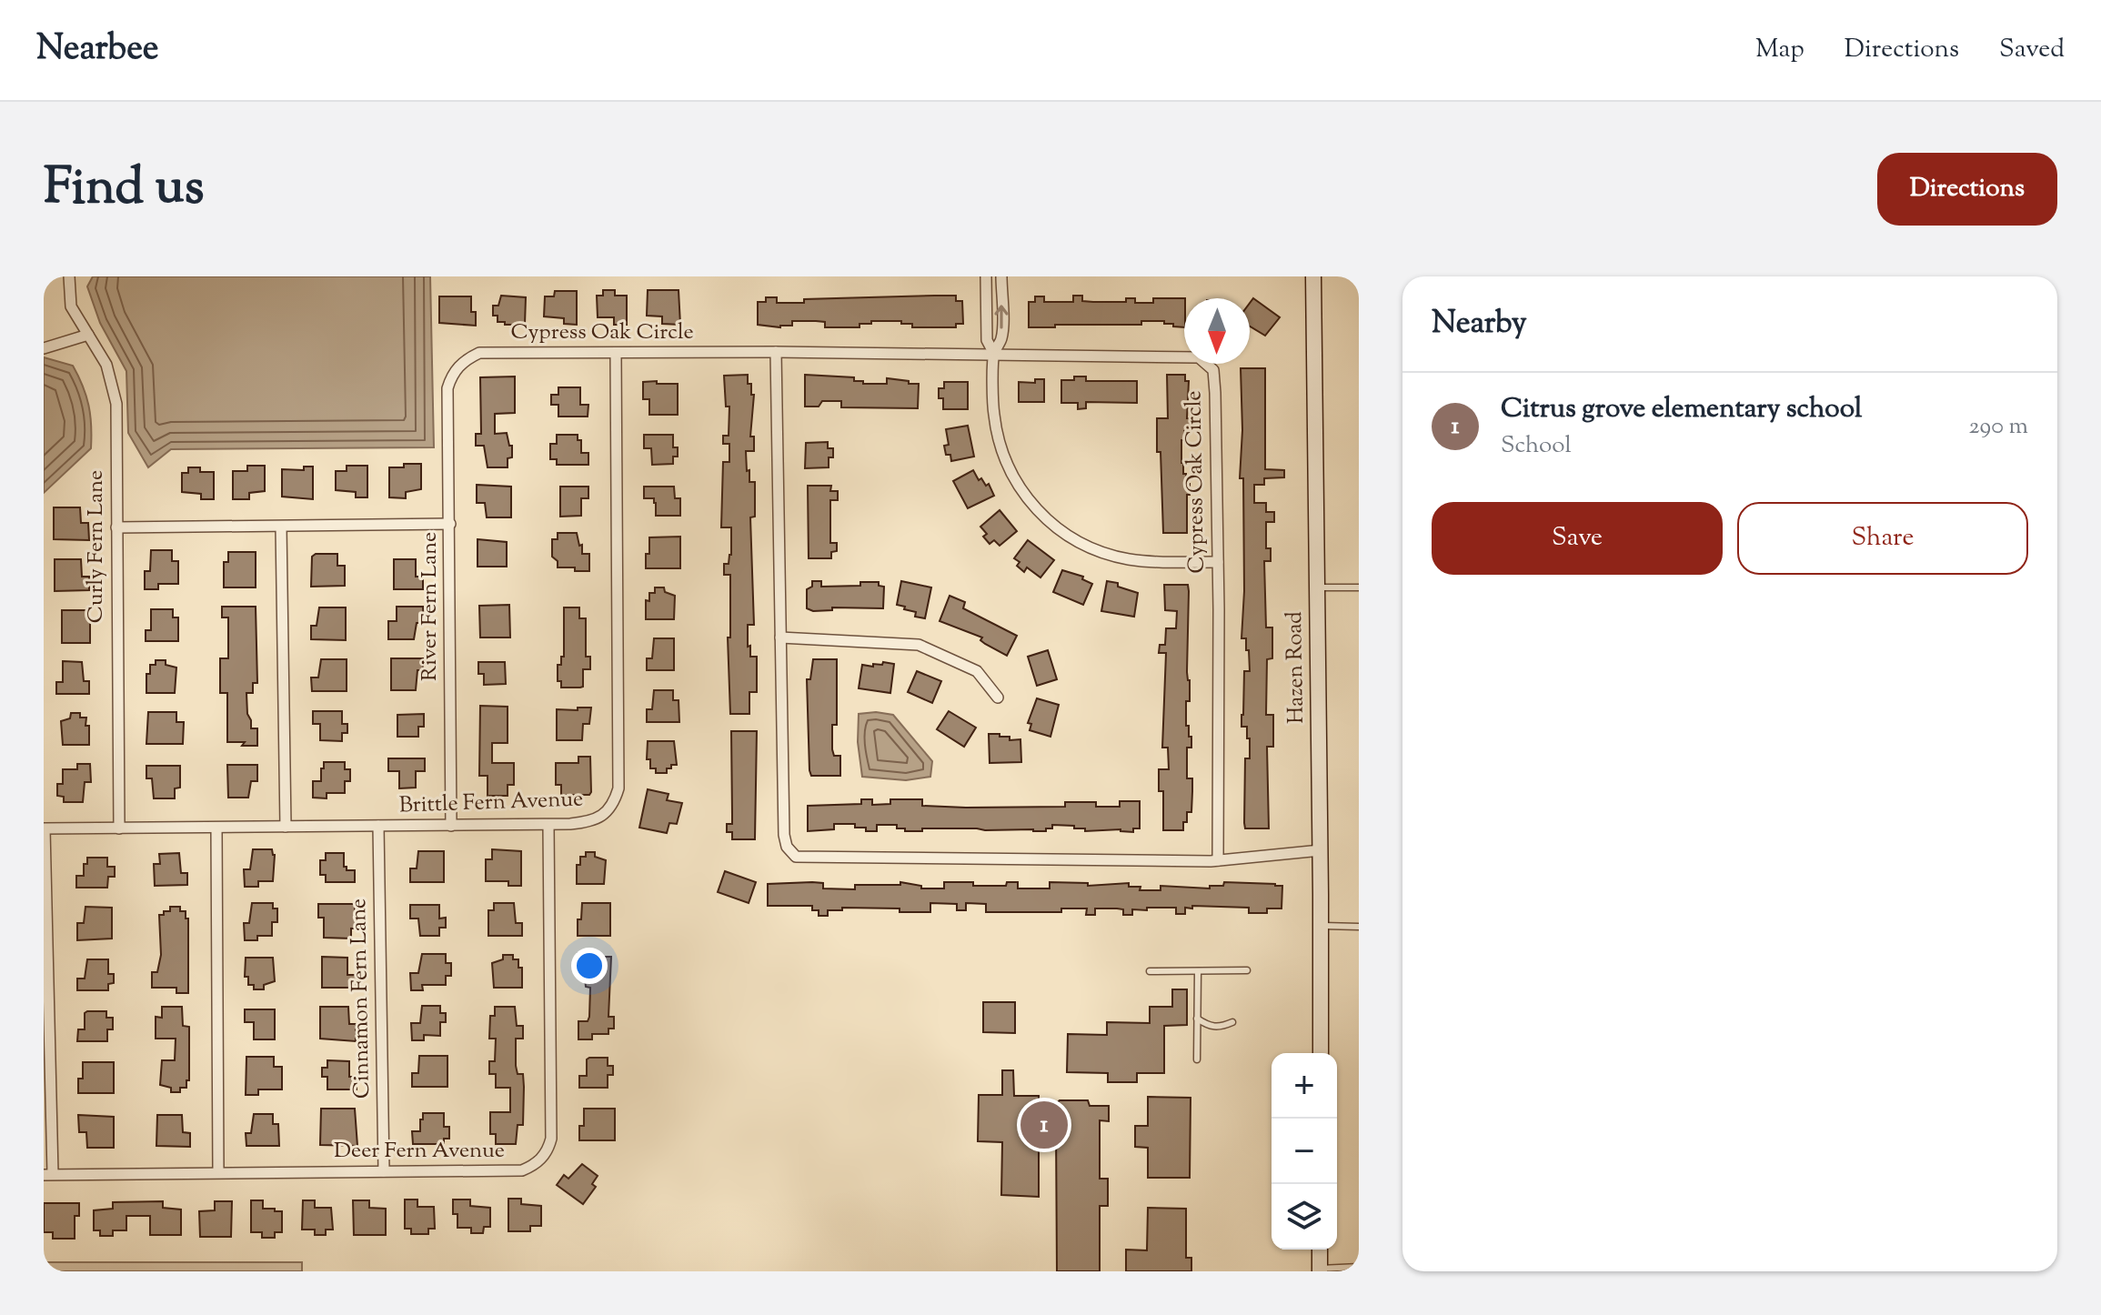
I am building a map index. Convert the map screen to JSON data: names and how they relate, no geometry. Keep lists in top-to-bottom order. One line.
{"streets":{"street":["Cypress Oak Circle","Curly Fern Lane","River Fern Lane","Hazen Road","Brittle Fern Avenue","Cinnamon Fern Lane","Deer Fern Avenue"]},"crossings":[["Cypress Oak Circle","River Fern Lane"],["Cypress Oak Circle","Brittle Fern Avenue"],["Curly Fern Lane","Brittle Fern Avenue"],["River Fern Lane","Brittle Fern Avenue"],["Brittle Fern Avenue","Cinnamon Fern Lane"],["Brittle Fern Avenue","Deer Fern Avenue"],["Cinnamon Fern Lane","Deer Fern Avenue"]],"north":"bottom","page":{"header":"Nearbee","nav":["Map","Directions","Saved"],"title":"Find us","buttons":["Directions",["Save","Share"]],"heading":"Nearby","list":[{"mark":"1","name":"Citrus grove elementary school","note":"School","value":"290 m"}],"map_buttons":["+","−"],"pins":"1"}}
